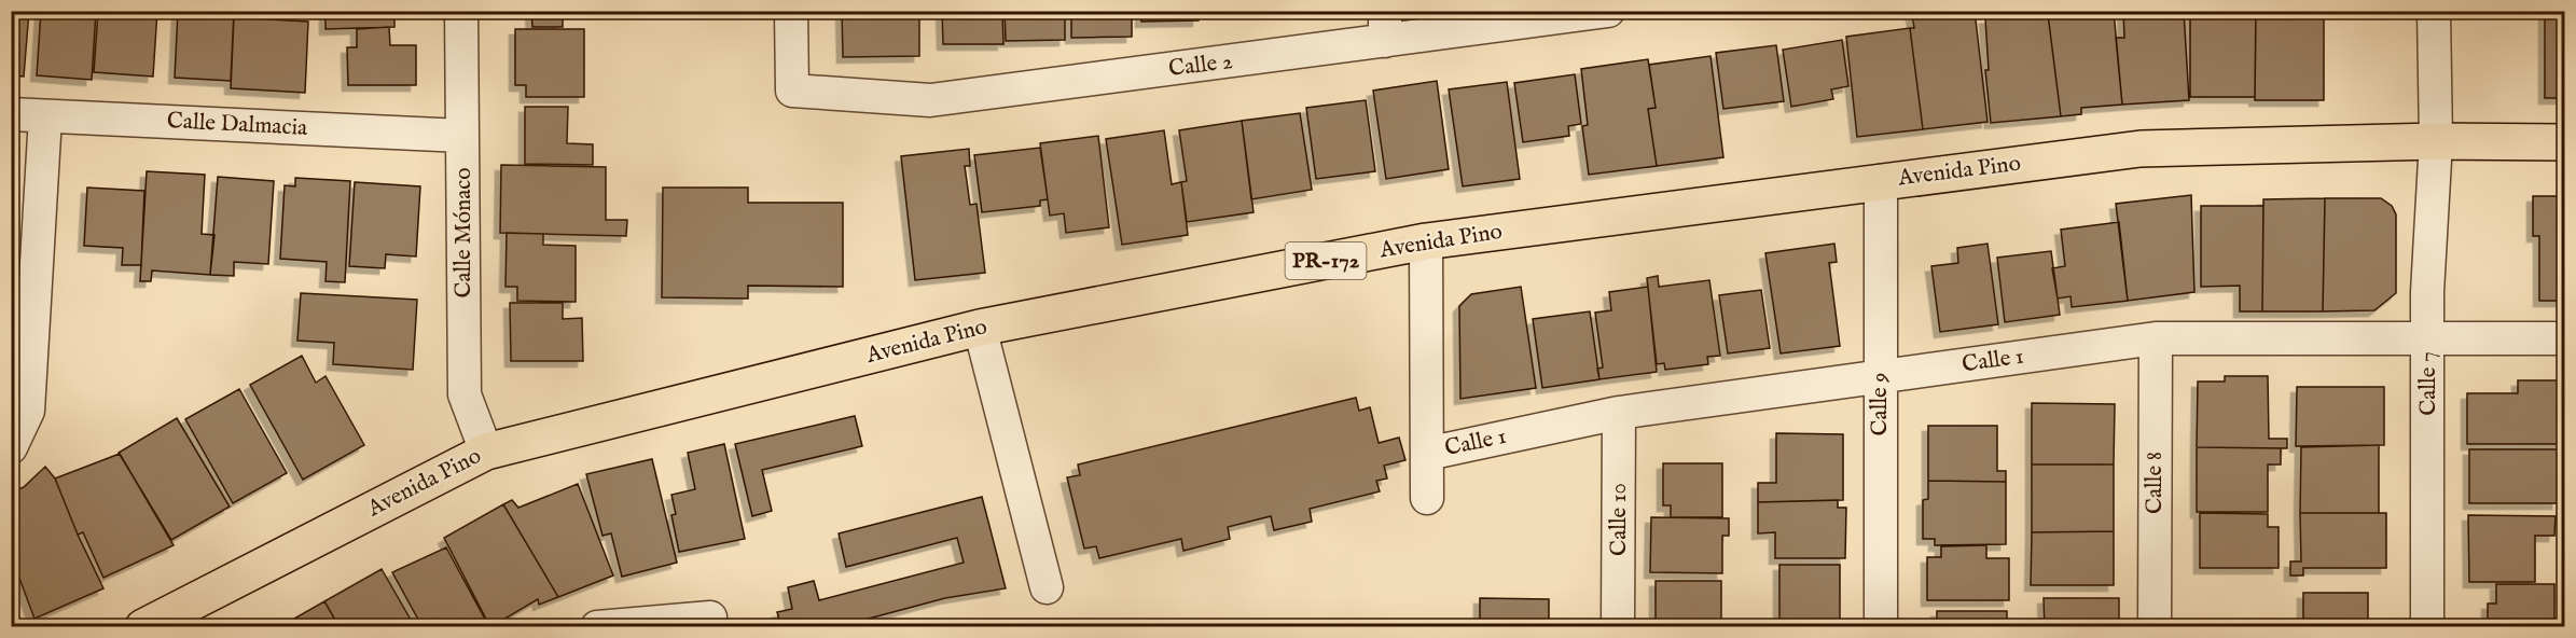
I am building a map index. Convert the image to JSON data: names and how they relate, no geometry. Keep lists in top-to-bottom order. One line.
{"streets":{"main road":["Avenida Pino","PR-172"],"street":["Calle 2","Calle Dalmacia","Calle Mónaco","Calle 1","Calle 7","Calle 9","Calle 8","Calle 10"]},"crossings":[["Calle Dalmacia","Calle Mónaco"],["Avenida Pino","Calle Mónaco"],["Avenida Pino","Calle 7"],["Avenida Pino","Calle 9"],["Calle 1","Calle 7"],["Calle 1","Calle 9"],["Calle 1","Calle 8"],["Calle 1","Calle 10"]]}
